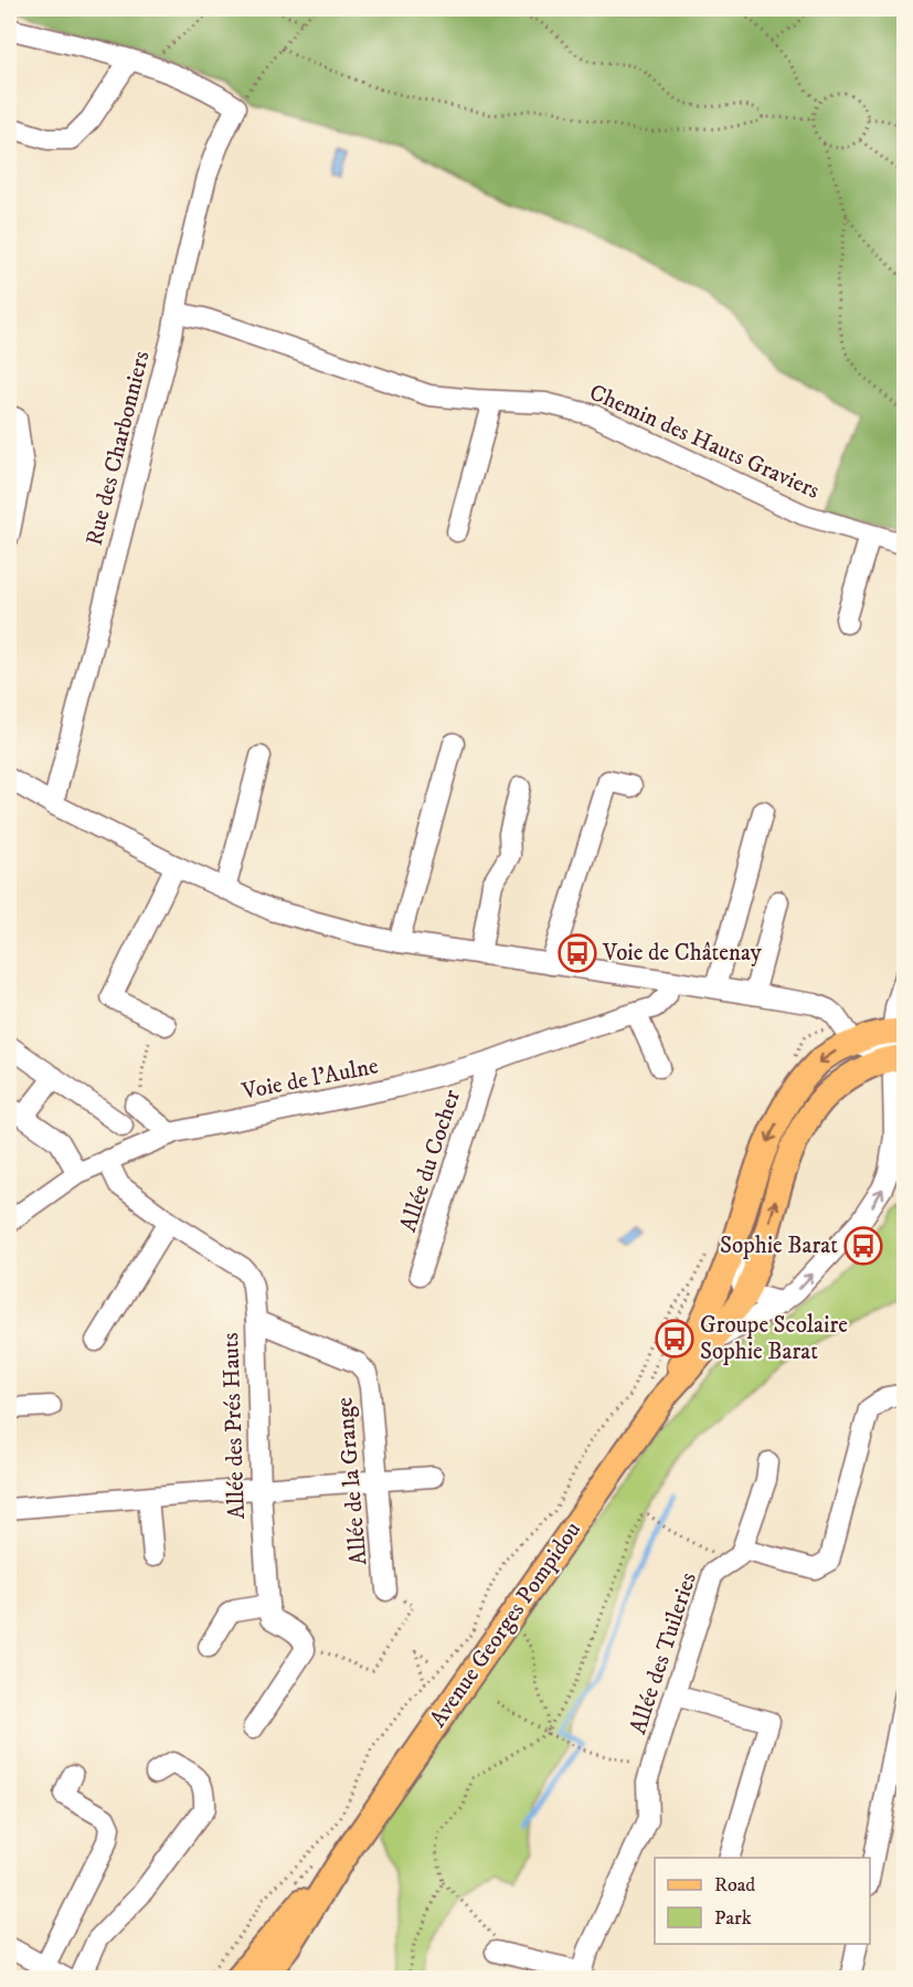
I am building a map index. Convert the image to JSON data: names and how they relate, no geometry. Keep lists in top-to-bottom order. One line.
{"streets":{"main road":["Avenue Georges Pompidou"],"street":["Chemin des Hauts Graviers","Rue des Charbonniers","Voie de l'Aulne","Allée du Cocher","Allée des Prés Hauts","Allée de la Grange","Allée des Tuileries"]},"crossings":[["Chemin des Hauts Graviers","Rue des Charbonniers"],["Voie de l'Aulne","Allée du Cocher"],["Voie de l'Aulne","Allée des Prés Hauts"],["Allée des Prés Hauts","Allée de la Grange"]],"places":{"bus stop":["Voie de Châtenay","Sophie Barat","Groupe Scolaire Sophie Barat"]},"legend":["Road","Park"]}
